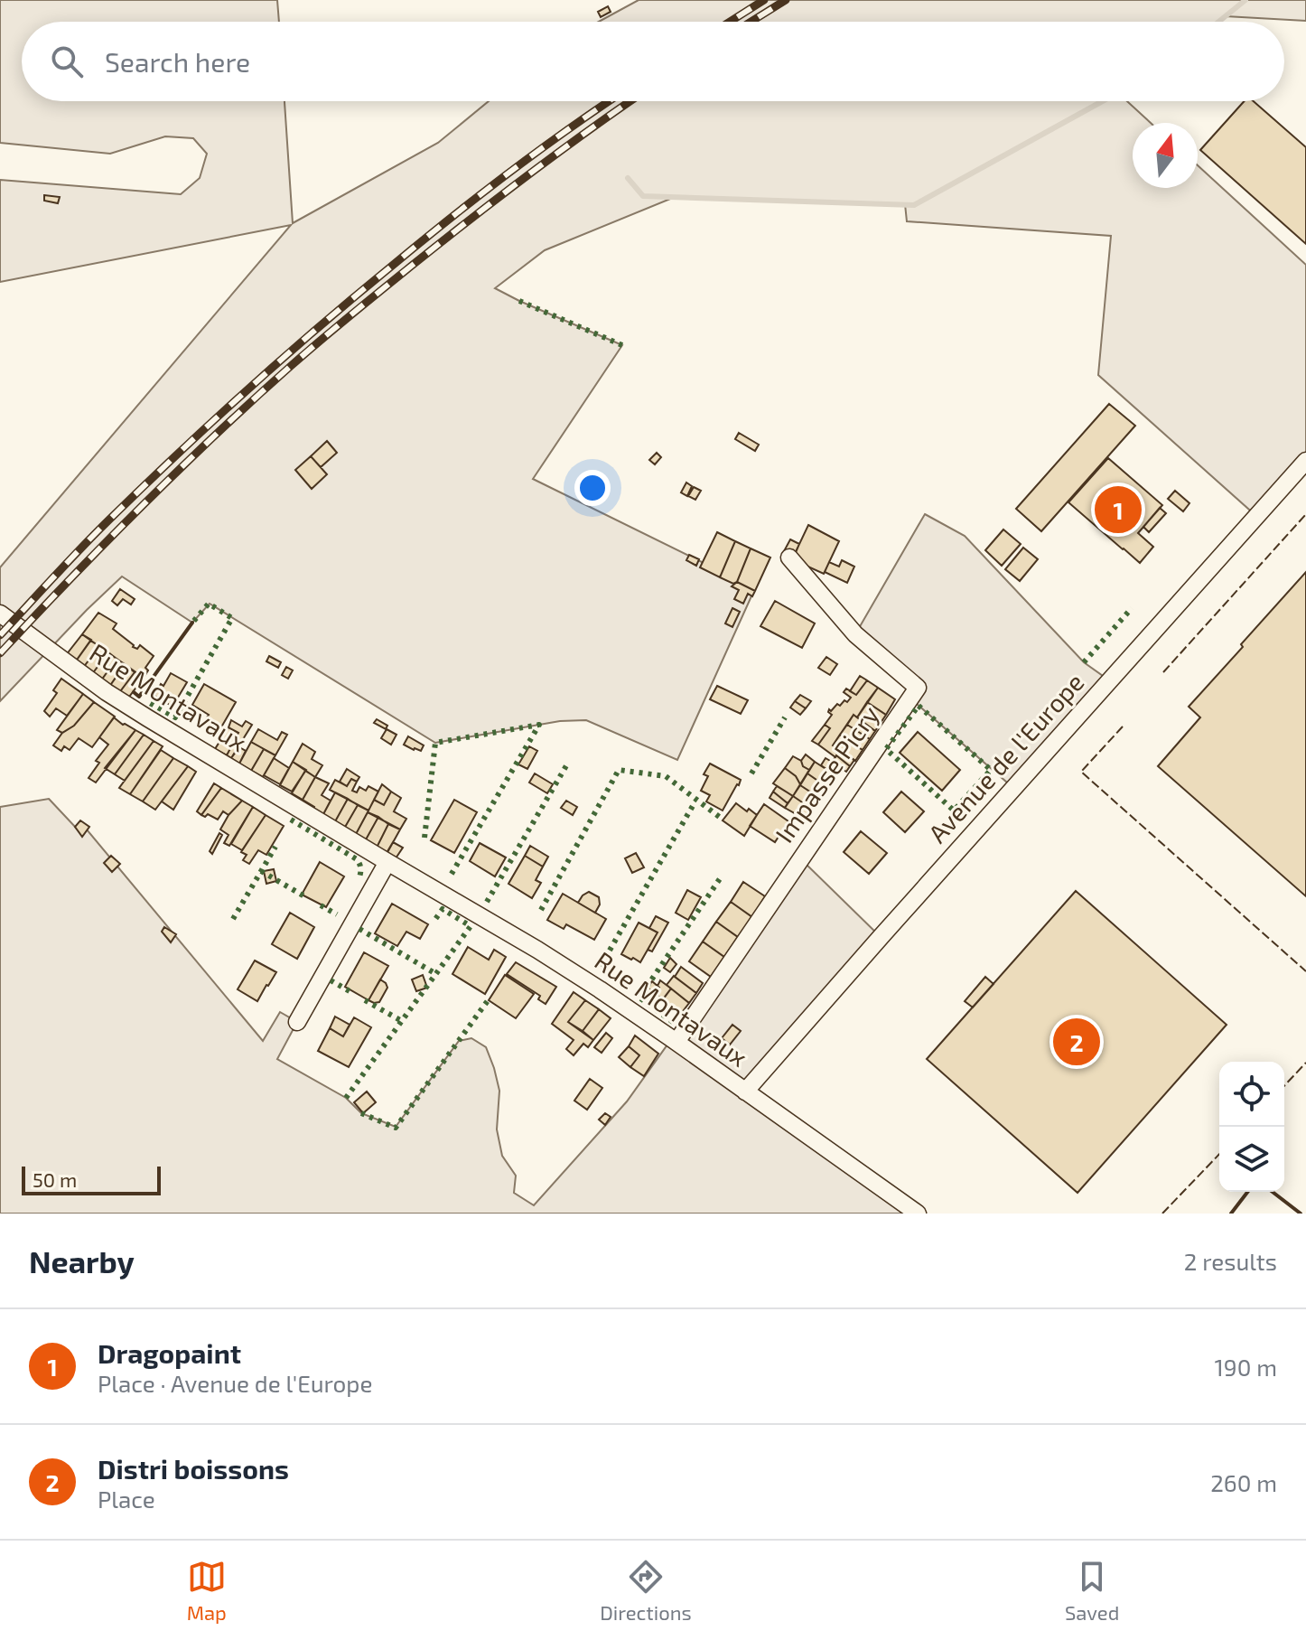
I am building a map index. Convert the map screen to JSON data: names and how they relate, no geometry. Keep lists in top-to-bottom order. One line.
{"streets":{"street":["Rue Montavaux","Avenue de l'Europe","Impasse Picry"]},"crossings":[["Rue Montavaux","Avenue de l'Europe"],["Rue Montavaux","Impasse Picry"]],"scale_bar":"50 m","north":"top","page":{"search":"Search here","pins":["1","2"],"scale":"50 m","heading":["Nearby","2 results"],"list":[{"mark":"1","name":"Dragopaint","note":"Place · Avenue de l'Europe","value":"190 m"},{"mark":"2","name":"Distri boissons","note":"Place","value":"260 m"}],"nav":["Map","Directions","Saved"]}}
